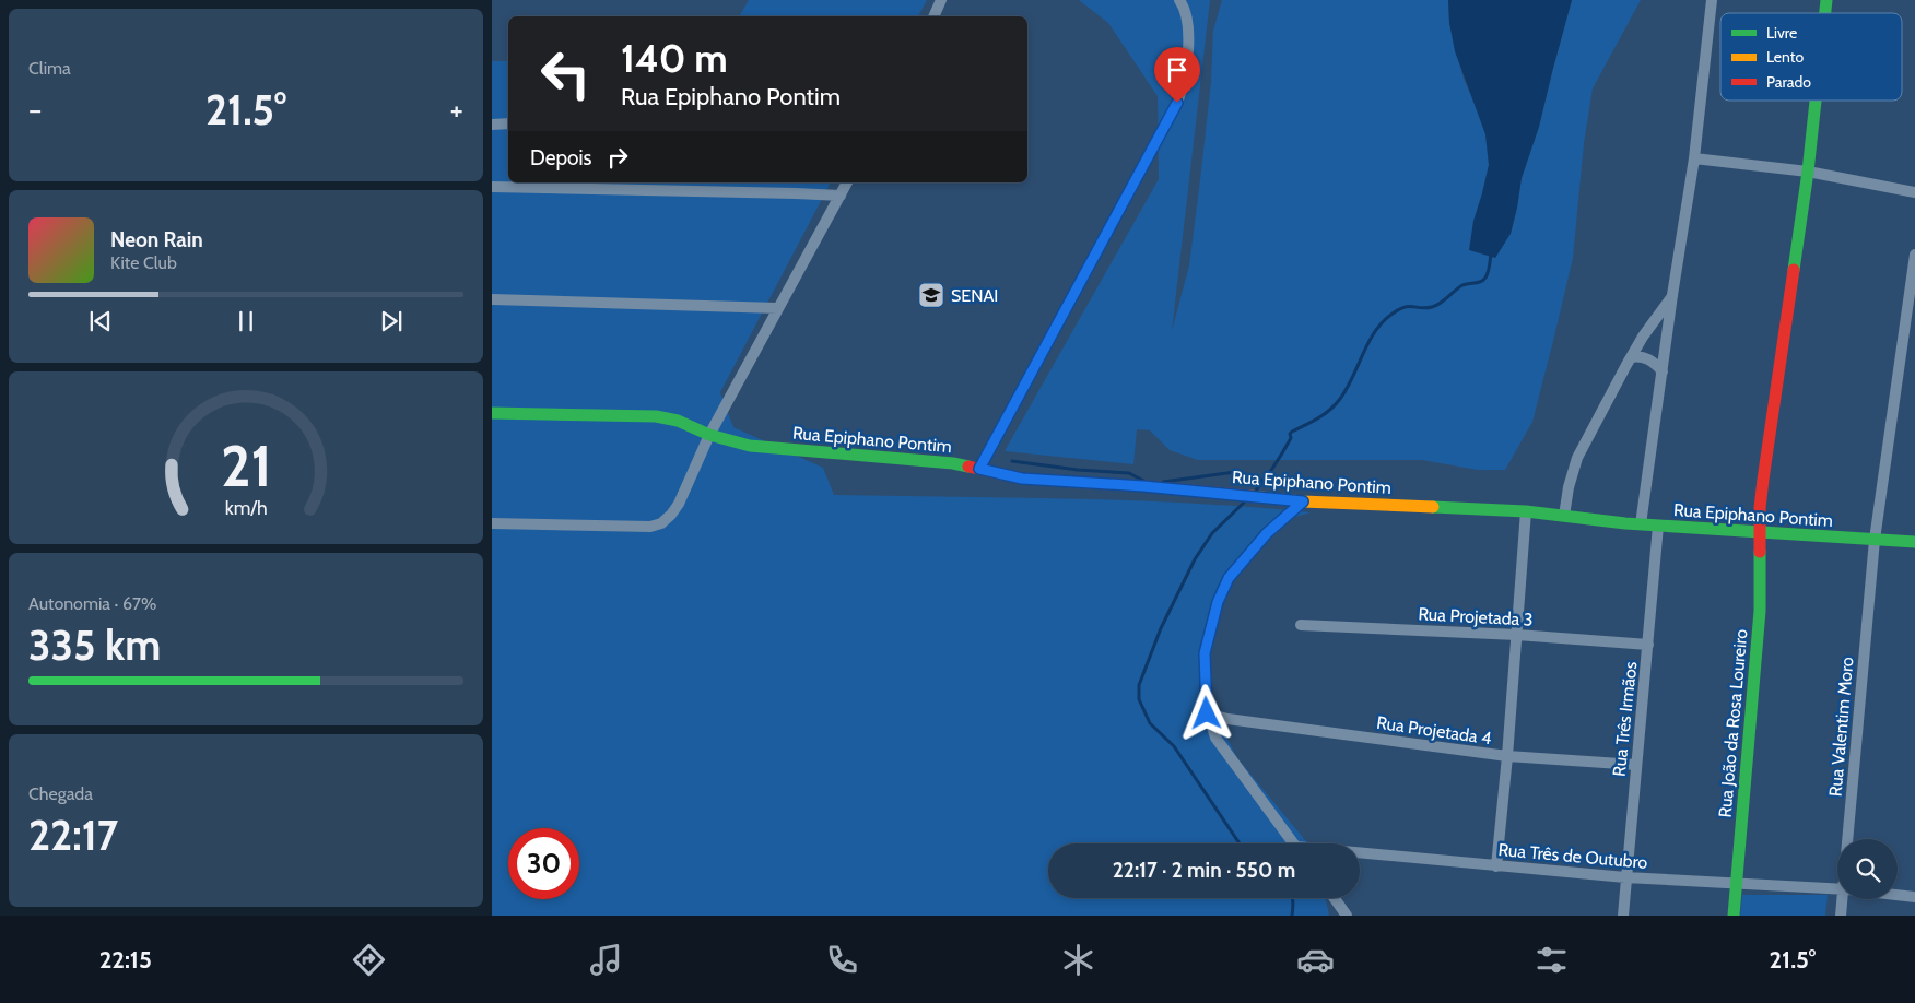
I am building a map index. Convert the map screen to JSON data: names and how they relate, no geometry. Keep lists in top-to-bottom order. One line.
{"streets":{"street":["Rua Epiphano Pontim","Rua Projetada 3","Rua Três Irmãos","Rua João da Rosa Loureiro","Rua Valentim Moro","Rua Projetada 4","Rua Três de Outubro"]},"crossings":[["Rua Epiphano Pontim","Rua Três Irmãos"],["Rua Epiphano Pontim","Rua João da Rosa Loureiro"],["Rua Epiphano Pontim","Rua Valentim Moro"],["Rua Projetada 3","Rua Três Irmãos"],["Rua Três Irmãos","Rua Projetada 4"],["Rua Três Irmãos","Rua Três de Outubro"],["Rua João da Rosa Loureiro","Rua Três de Outubro"]],"places":{"school or university":["SENAI"]},"legend":["Livre","Lento","Parado"],"page":{"tile":["Clima",["Autonomia · 67%","335 km"],["Chegada","22:17"]],"turn":["140 m","Rua Epiphano Pontim"],"heat":["−","21.5°","+"],"then":"Depois","song":["Neon Rain","Kite Club"],"limit":"30","trip":"22:17 · 2 min · 550 m","tabs":["22:15","21.5°"],"gauge":["21","km/h"]}}
